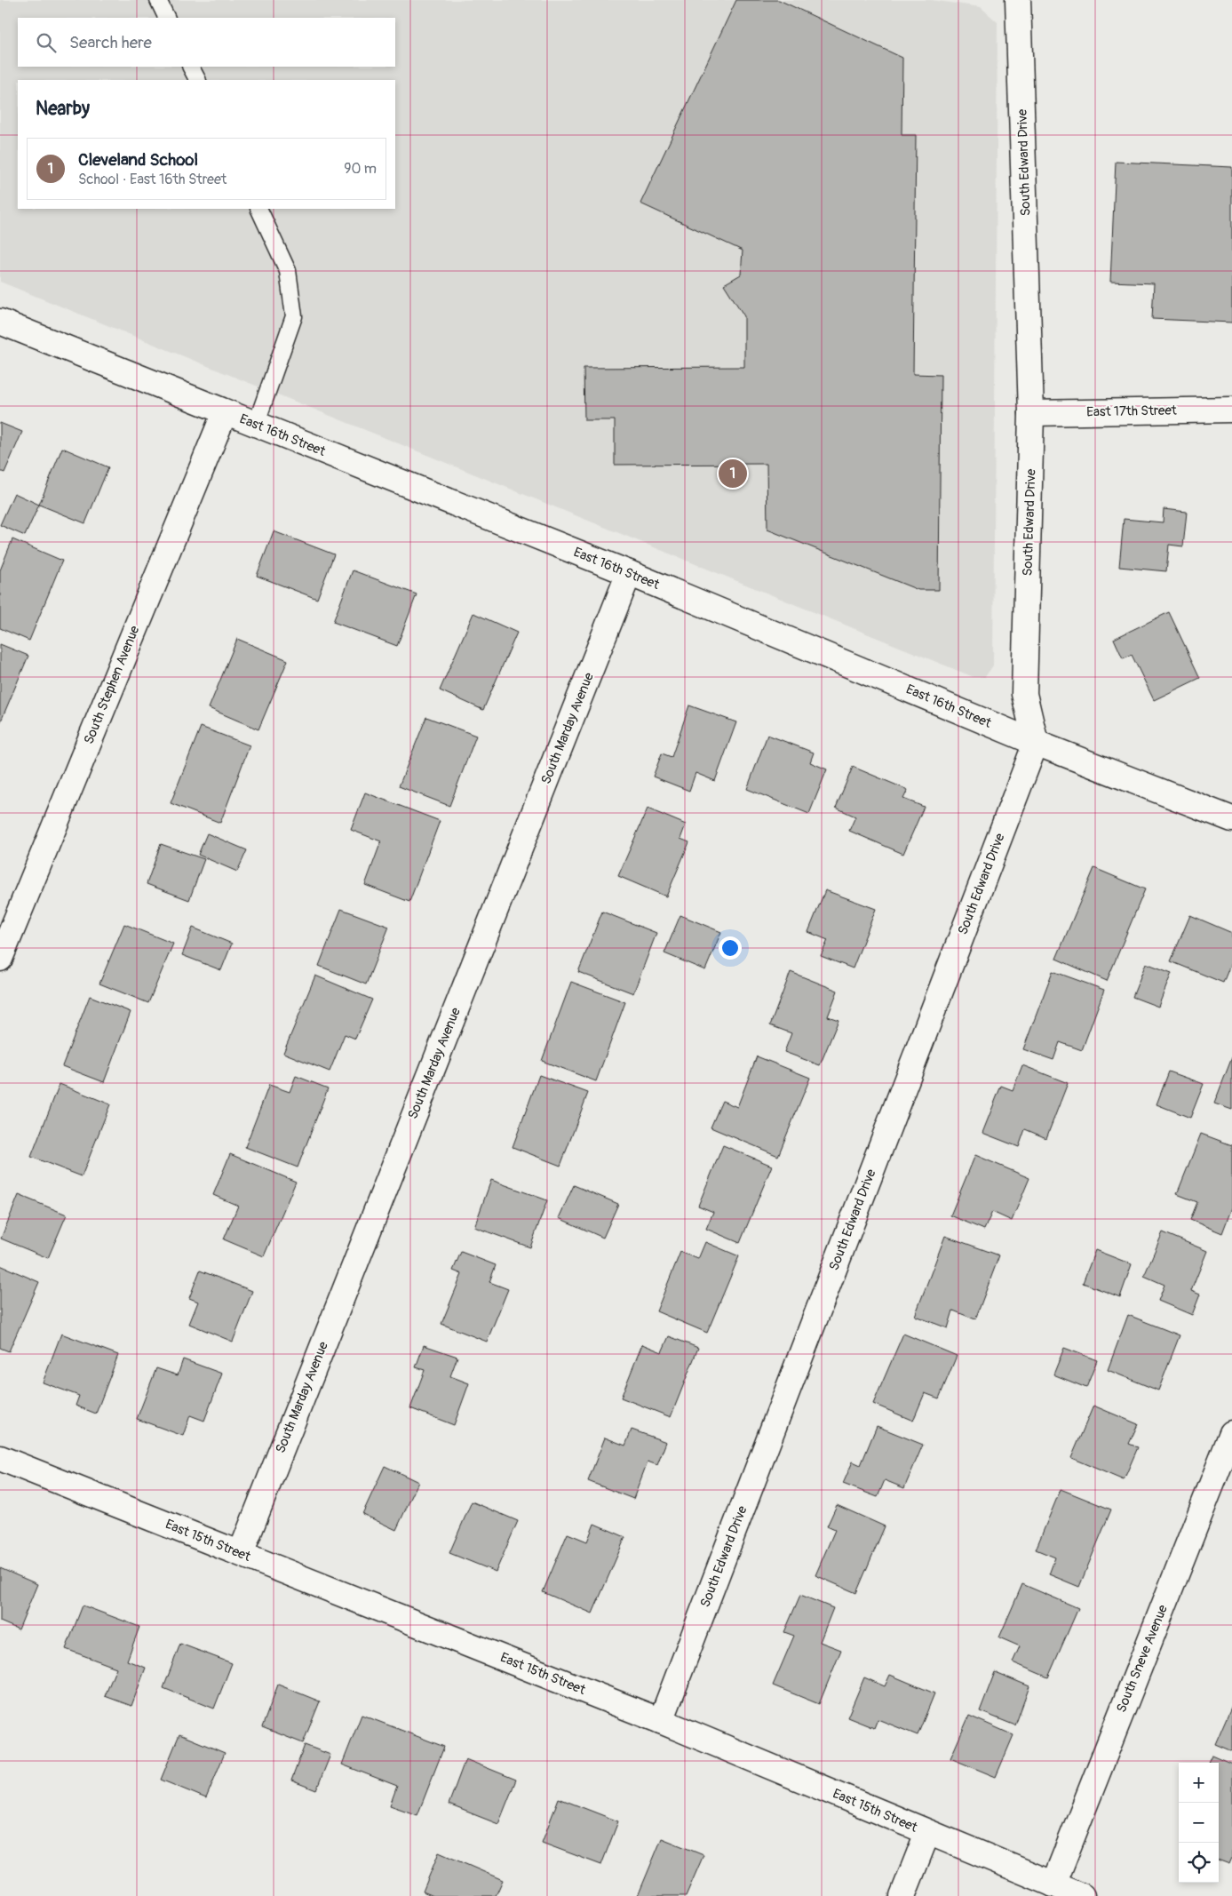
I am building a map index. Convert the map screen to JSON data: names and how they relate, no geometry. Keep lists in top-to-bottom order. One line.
{"streets":{"street":["South Edward Drive","East 17th Street","East 16th Street","South Stephen Avenue","South Marday Avenue","East 15th Street","South Sneve Avenue"]},"crossings":[["South Edward Drive","East 17th Street"],["South Edward Drive","East 16th Street"],["South Edward Drive","East 15th Street"],["East 16th Street","South Stephen Avenue"],["East 16th Street","South Marday Avenue"],["South Marday Avenue","East 15th Street"],["East 15th Street","South Sneve Avenue"]],"page":{"search":"Search here","heading":"Nearby","list":[{"mark":"1","name":"Cleveland School","note":"School · East 16th Street","value":"90 m"}],"pins":"1","map_buttons":["+","−"]}}
